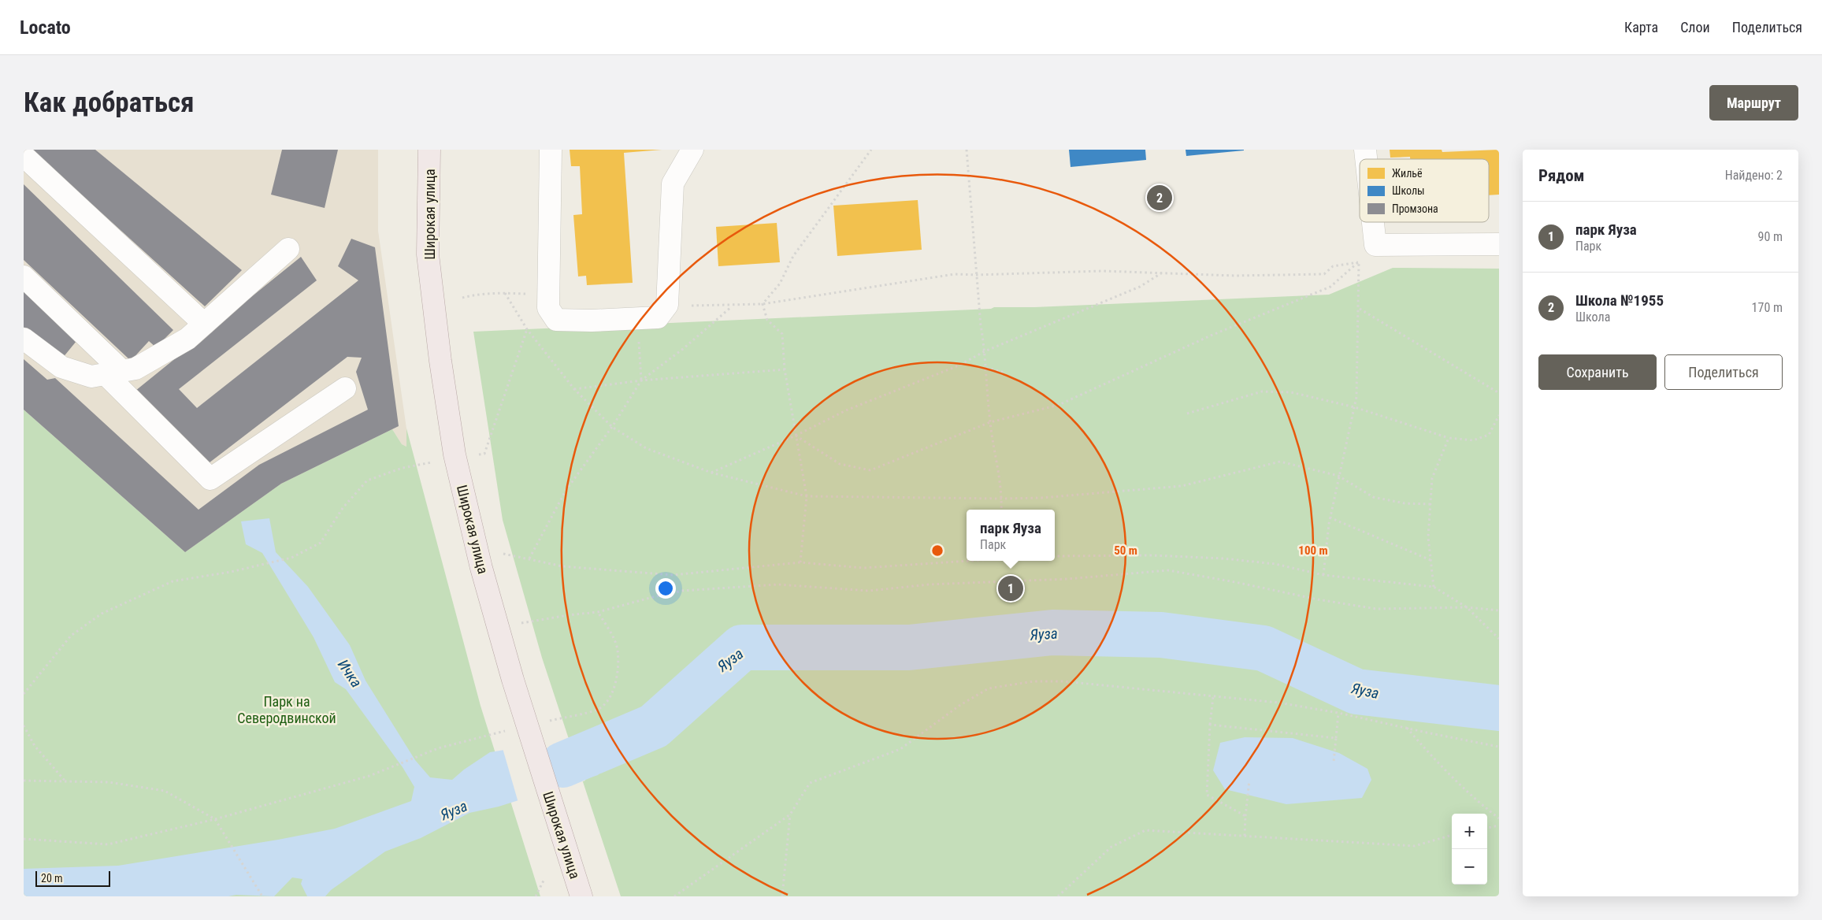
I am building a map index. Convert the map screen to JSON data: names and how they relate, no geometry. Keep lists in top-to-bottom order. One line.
{"streets":{"main road":["Широкая улица"]},"water":["Яуза","Ичка"],"parks":["Парк на Северодвинской"],"legend":["Жильё","Школы","Промзона"],"scale_bar":"20 m","page":{"header":"Locato","nav":["Карта","Слои","Поделиться"],"buttons":["Маршрут",["Сохранить","Поделиться"]],"title":"Как добраться","heading":["Рядом","Найдено: 2"],"pins":["2","1"],"list":[{"mark":"1","name":"парк Яуза","note":"Парк","value":"90 m"},{"mark":"2","name":"Школа №1955","note":"Школа","value":"170 m"}],"popup":["парк Яуза","Парк"],"map_buttons":["+","−"],"scale":"20 m"},"rings":["50 m","100 m"]}
